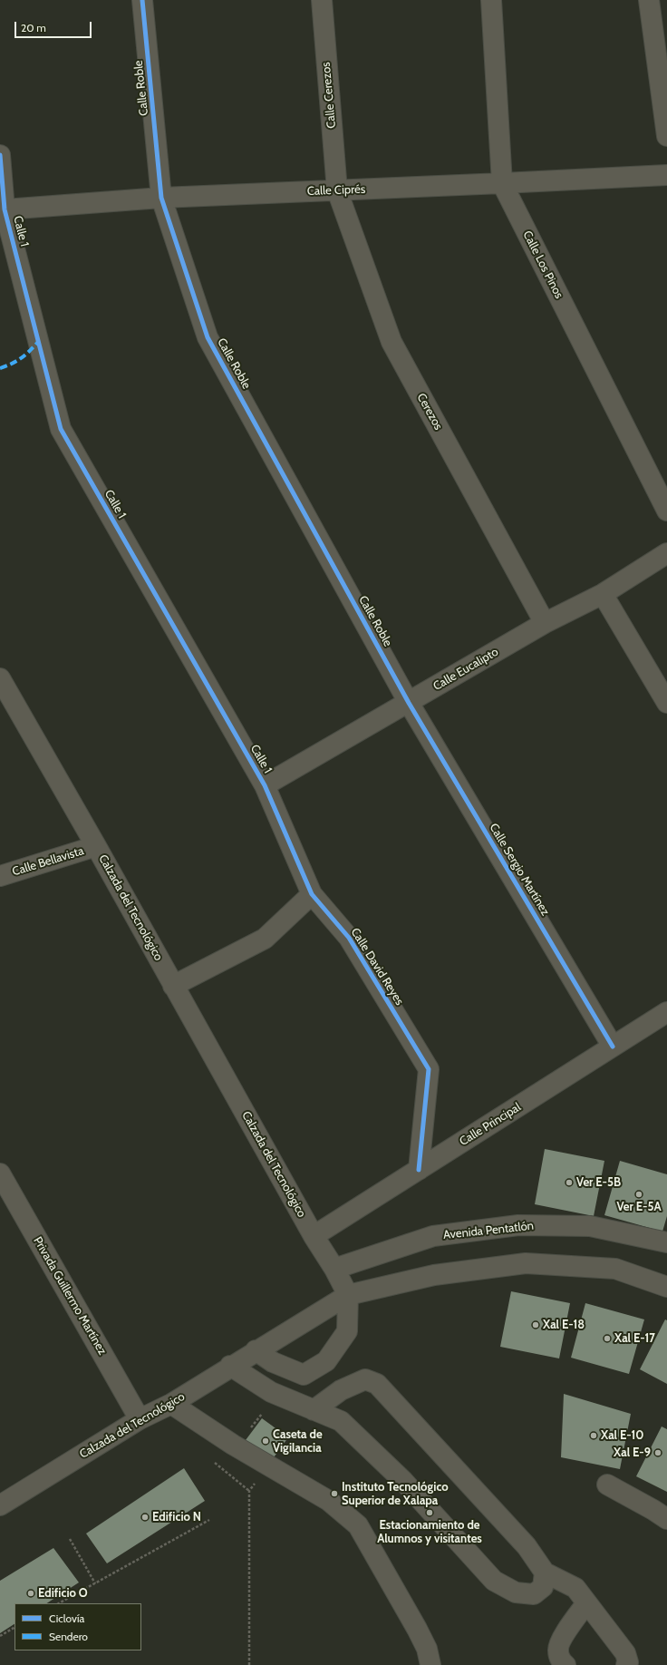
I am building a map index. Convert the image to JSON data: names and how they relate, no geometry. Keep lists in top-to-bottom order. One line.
{"streets":{"street":["Calle Roble","Calle Cerezos","Calle Ciprés","Calle 1","Calle Los Pinos","Cerezos","Calle Eucalipto","Calle Bellavista","Calle Sergio Martínez","Calzada del Tecnológico","Calle David Reyes","Calle Principal","Avenida Pentatlón","Privada Guillermo Martínez"]},"crossings":[["Calle Roble","Calle Ciprés"],["Calle Roble","Calle Eucalipto"],["Calle Roble","Calle Sergio Martínez"],["Calle Cerezos","Calle Ciprés"],["Calle Cerezos","Cerezos"],["Calle Ciprés","Calle 1"],["Calle Ciprés","Calle Los Pinos"],["Calle Ciprés","Cerezos"],["Calle 1","Calle Eucalipto"],["Calle 1","Calle David Reyes"],["Cerezos","Calle Eucalipto"],["Calle Eucalipto","Calle Sergio Martínez"],["Calle Eucalipto","Calle David Reyes"],["Calle Bellavista","Calzada del Tecnológico"],["Calle Sergio Martínez","Calle Principal"],["Calzada del Tecnológico","Calle Principal"],["Calzada del Tecnológico","Avenida Pentatlón"],["Calzada del Tecnológico","Privada Guillermo Martínez"],["Calle David Reyes","Calle Principal"]],"places":["Ver E-5B","Ver E-5A","Xal E-18","Xal E-17","Xal E-10","Caseta de Vigilancia","Xal E-9","Instituto Tecnológico Superior de Xalapa","Estacionamiento de Alumnos y visitantes","Edificio N","Edificio O"],"legend":["Ciclovía","Sendero"],"scale_bar":"20 m"}
